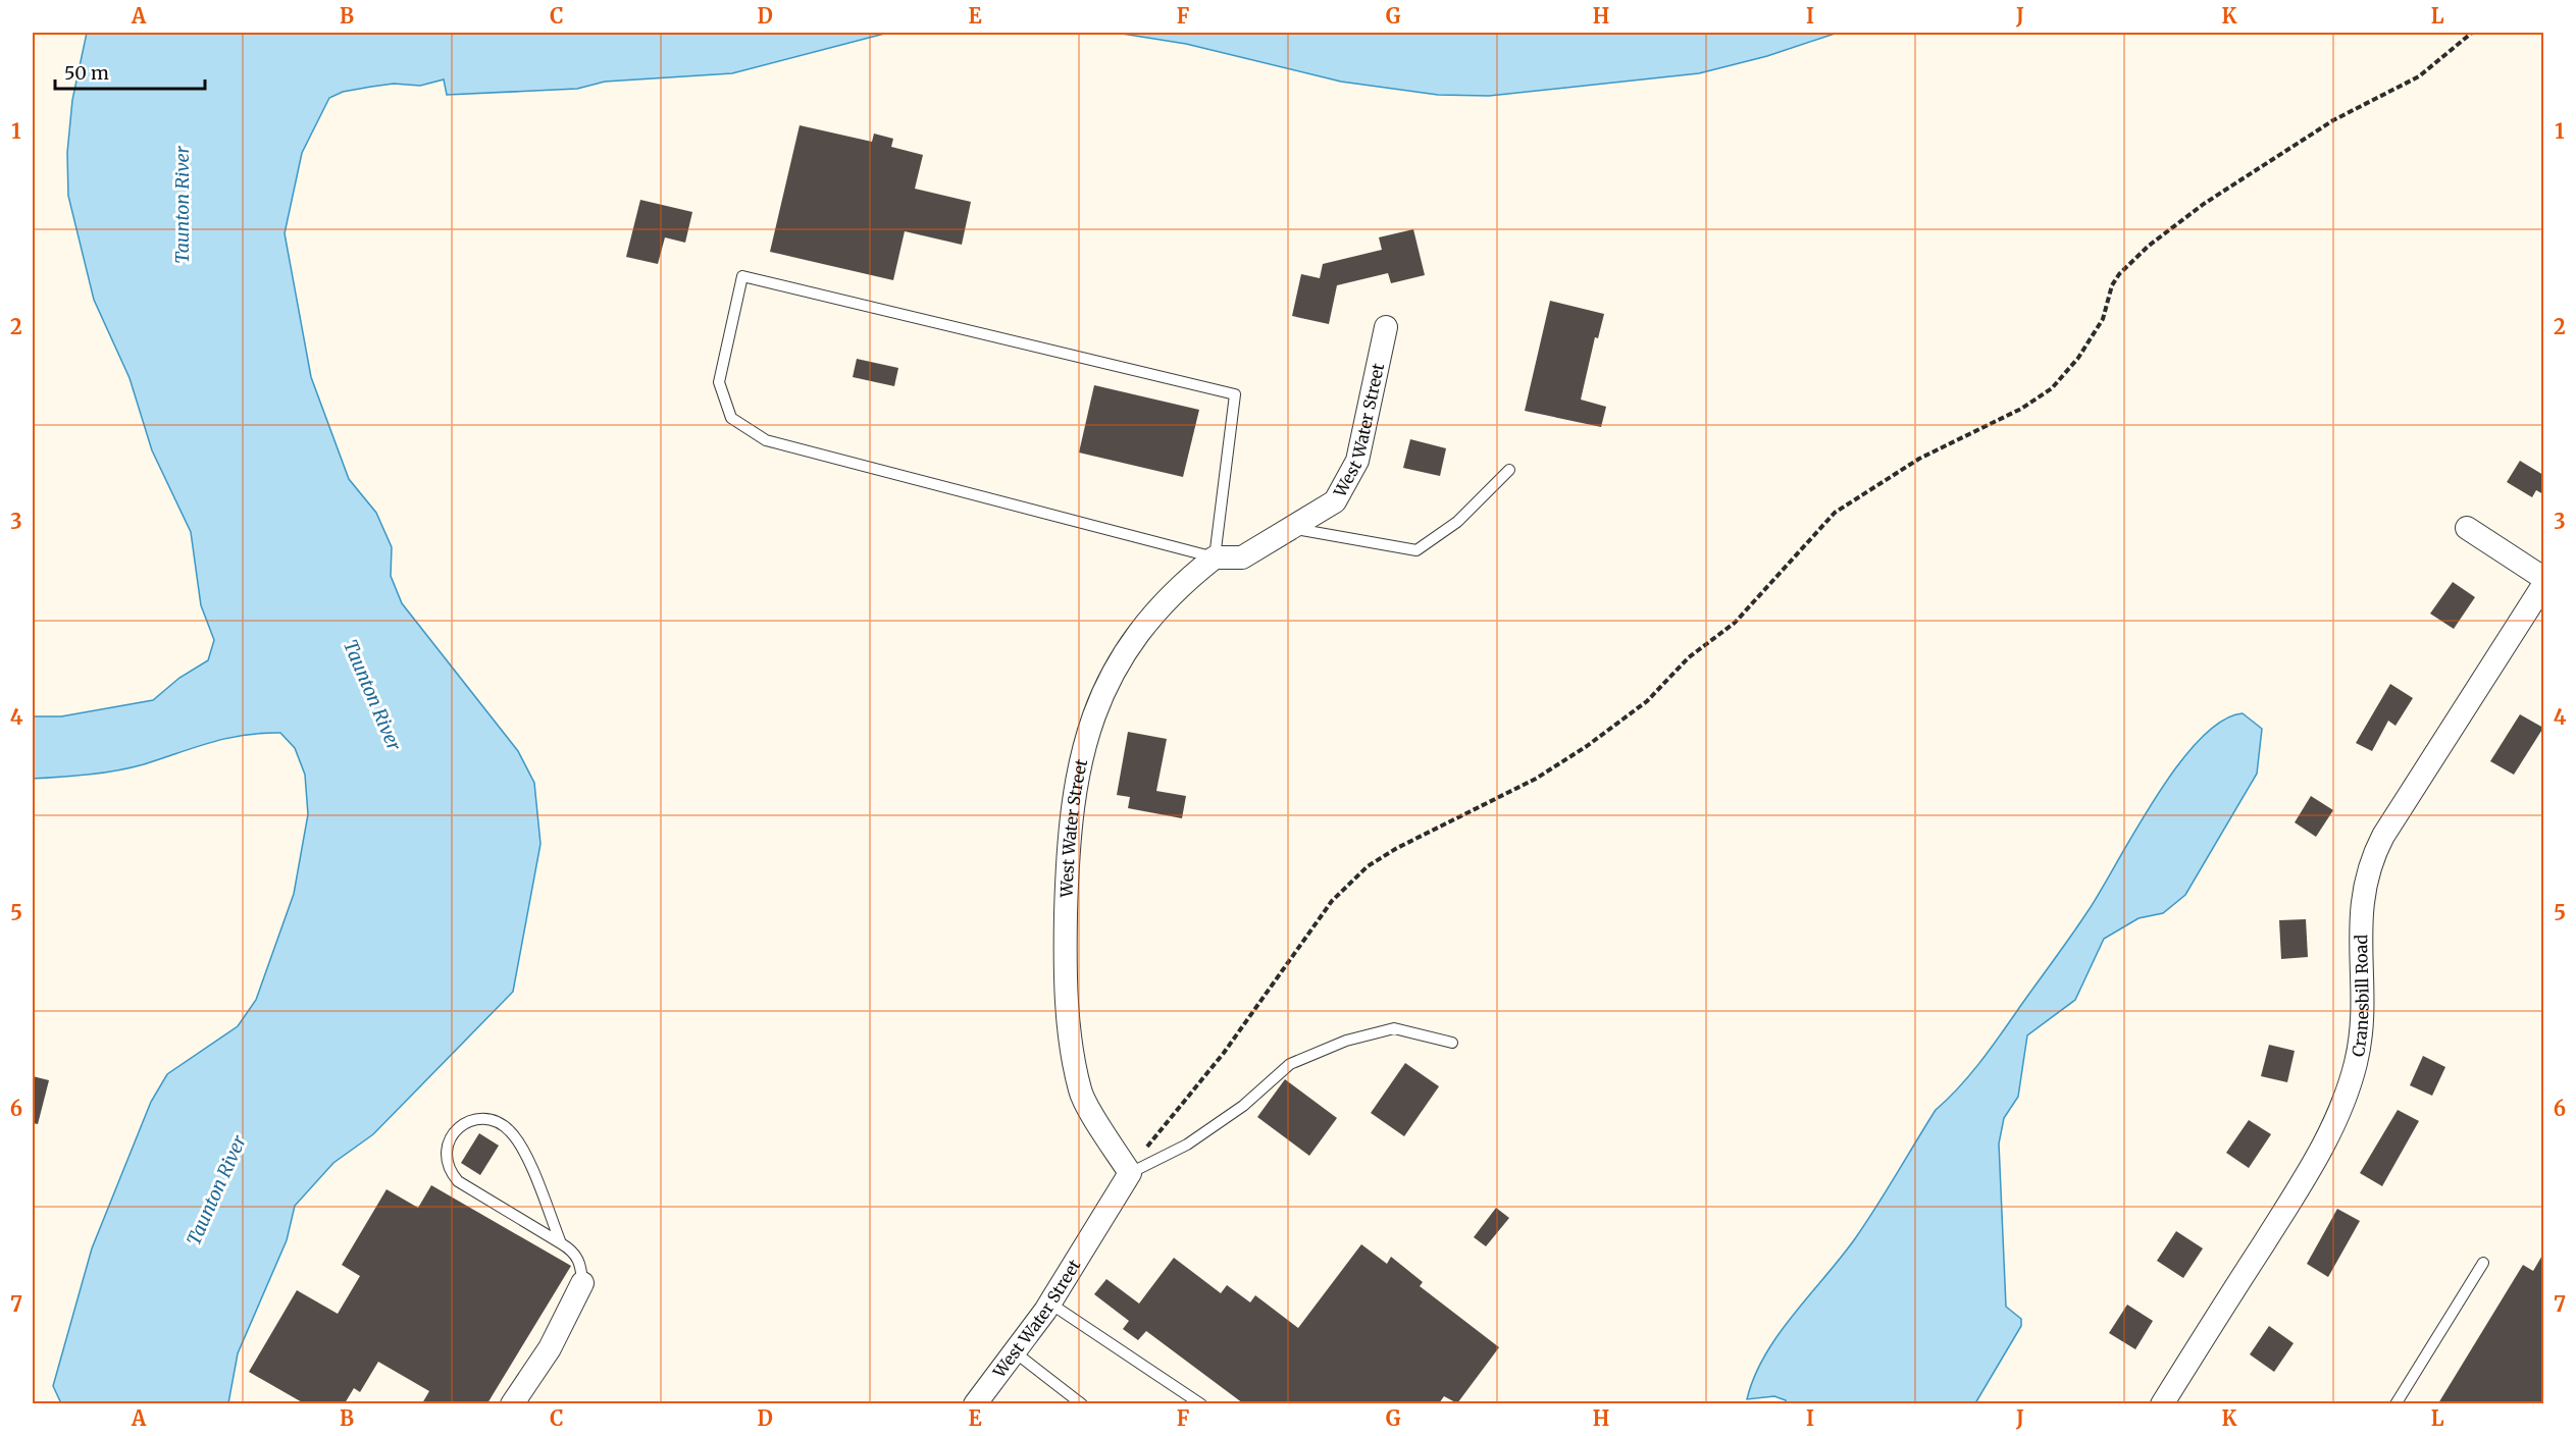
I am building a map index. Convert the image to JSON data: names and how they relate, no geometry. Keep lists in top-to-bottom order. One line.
{"streets":{"street":["West Water Street","Cranesbill Road"]},"water":["Taunton River"],"scale_bar":"50 m","grid":{"columns":["A","B","C","D","E","F","G","H","I","J","K","L"],"rows":["1","2","3","4","5","6","7"]}}
